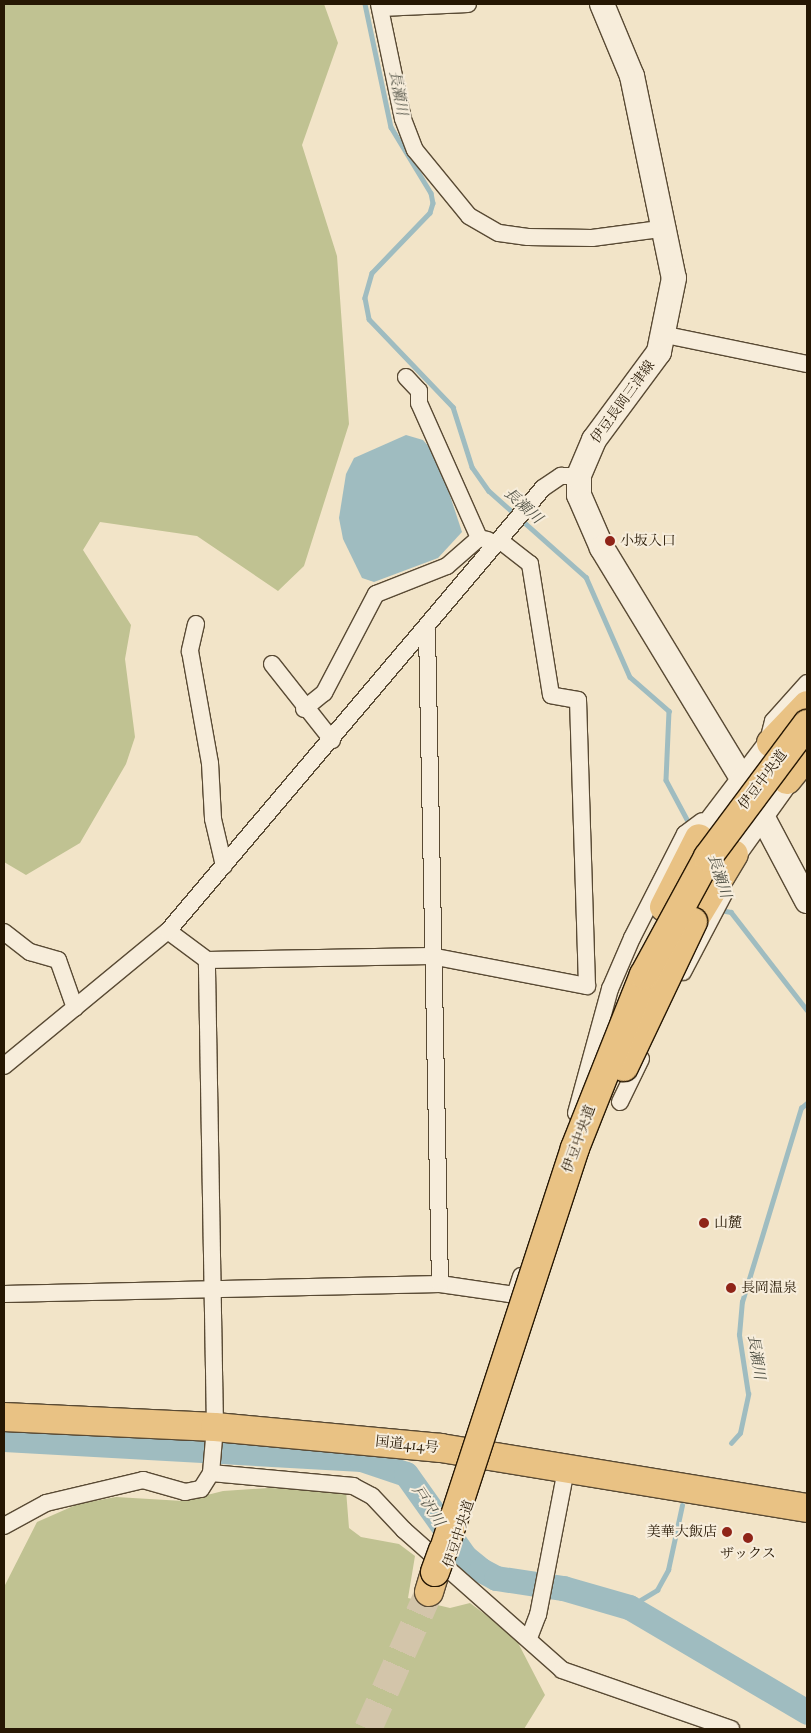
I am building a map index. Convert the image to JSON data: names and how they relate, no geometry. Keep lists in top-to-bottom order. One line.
{"streets":{"highway":["伊豆中央道","国道414号"],"main road":["伊豆長岡三津線"]},"water":["長瀬川","戸沢川"],"places":["小坂入口","山麓","長岡温泉","美華大飯店","ザックス"]}
